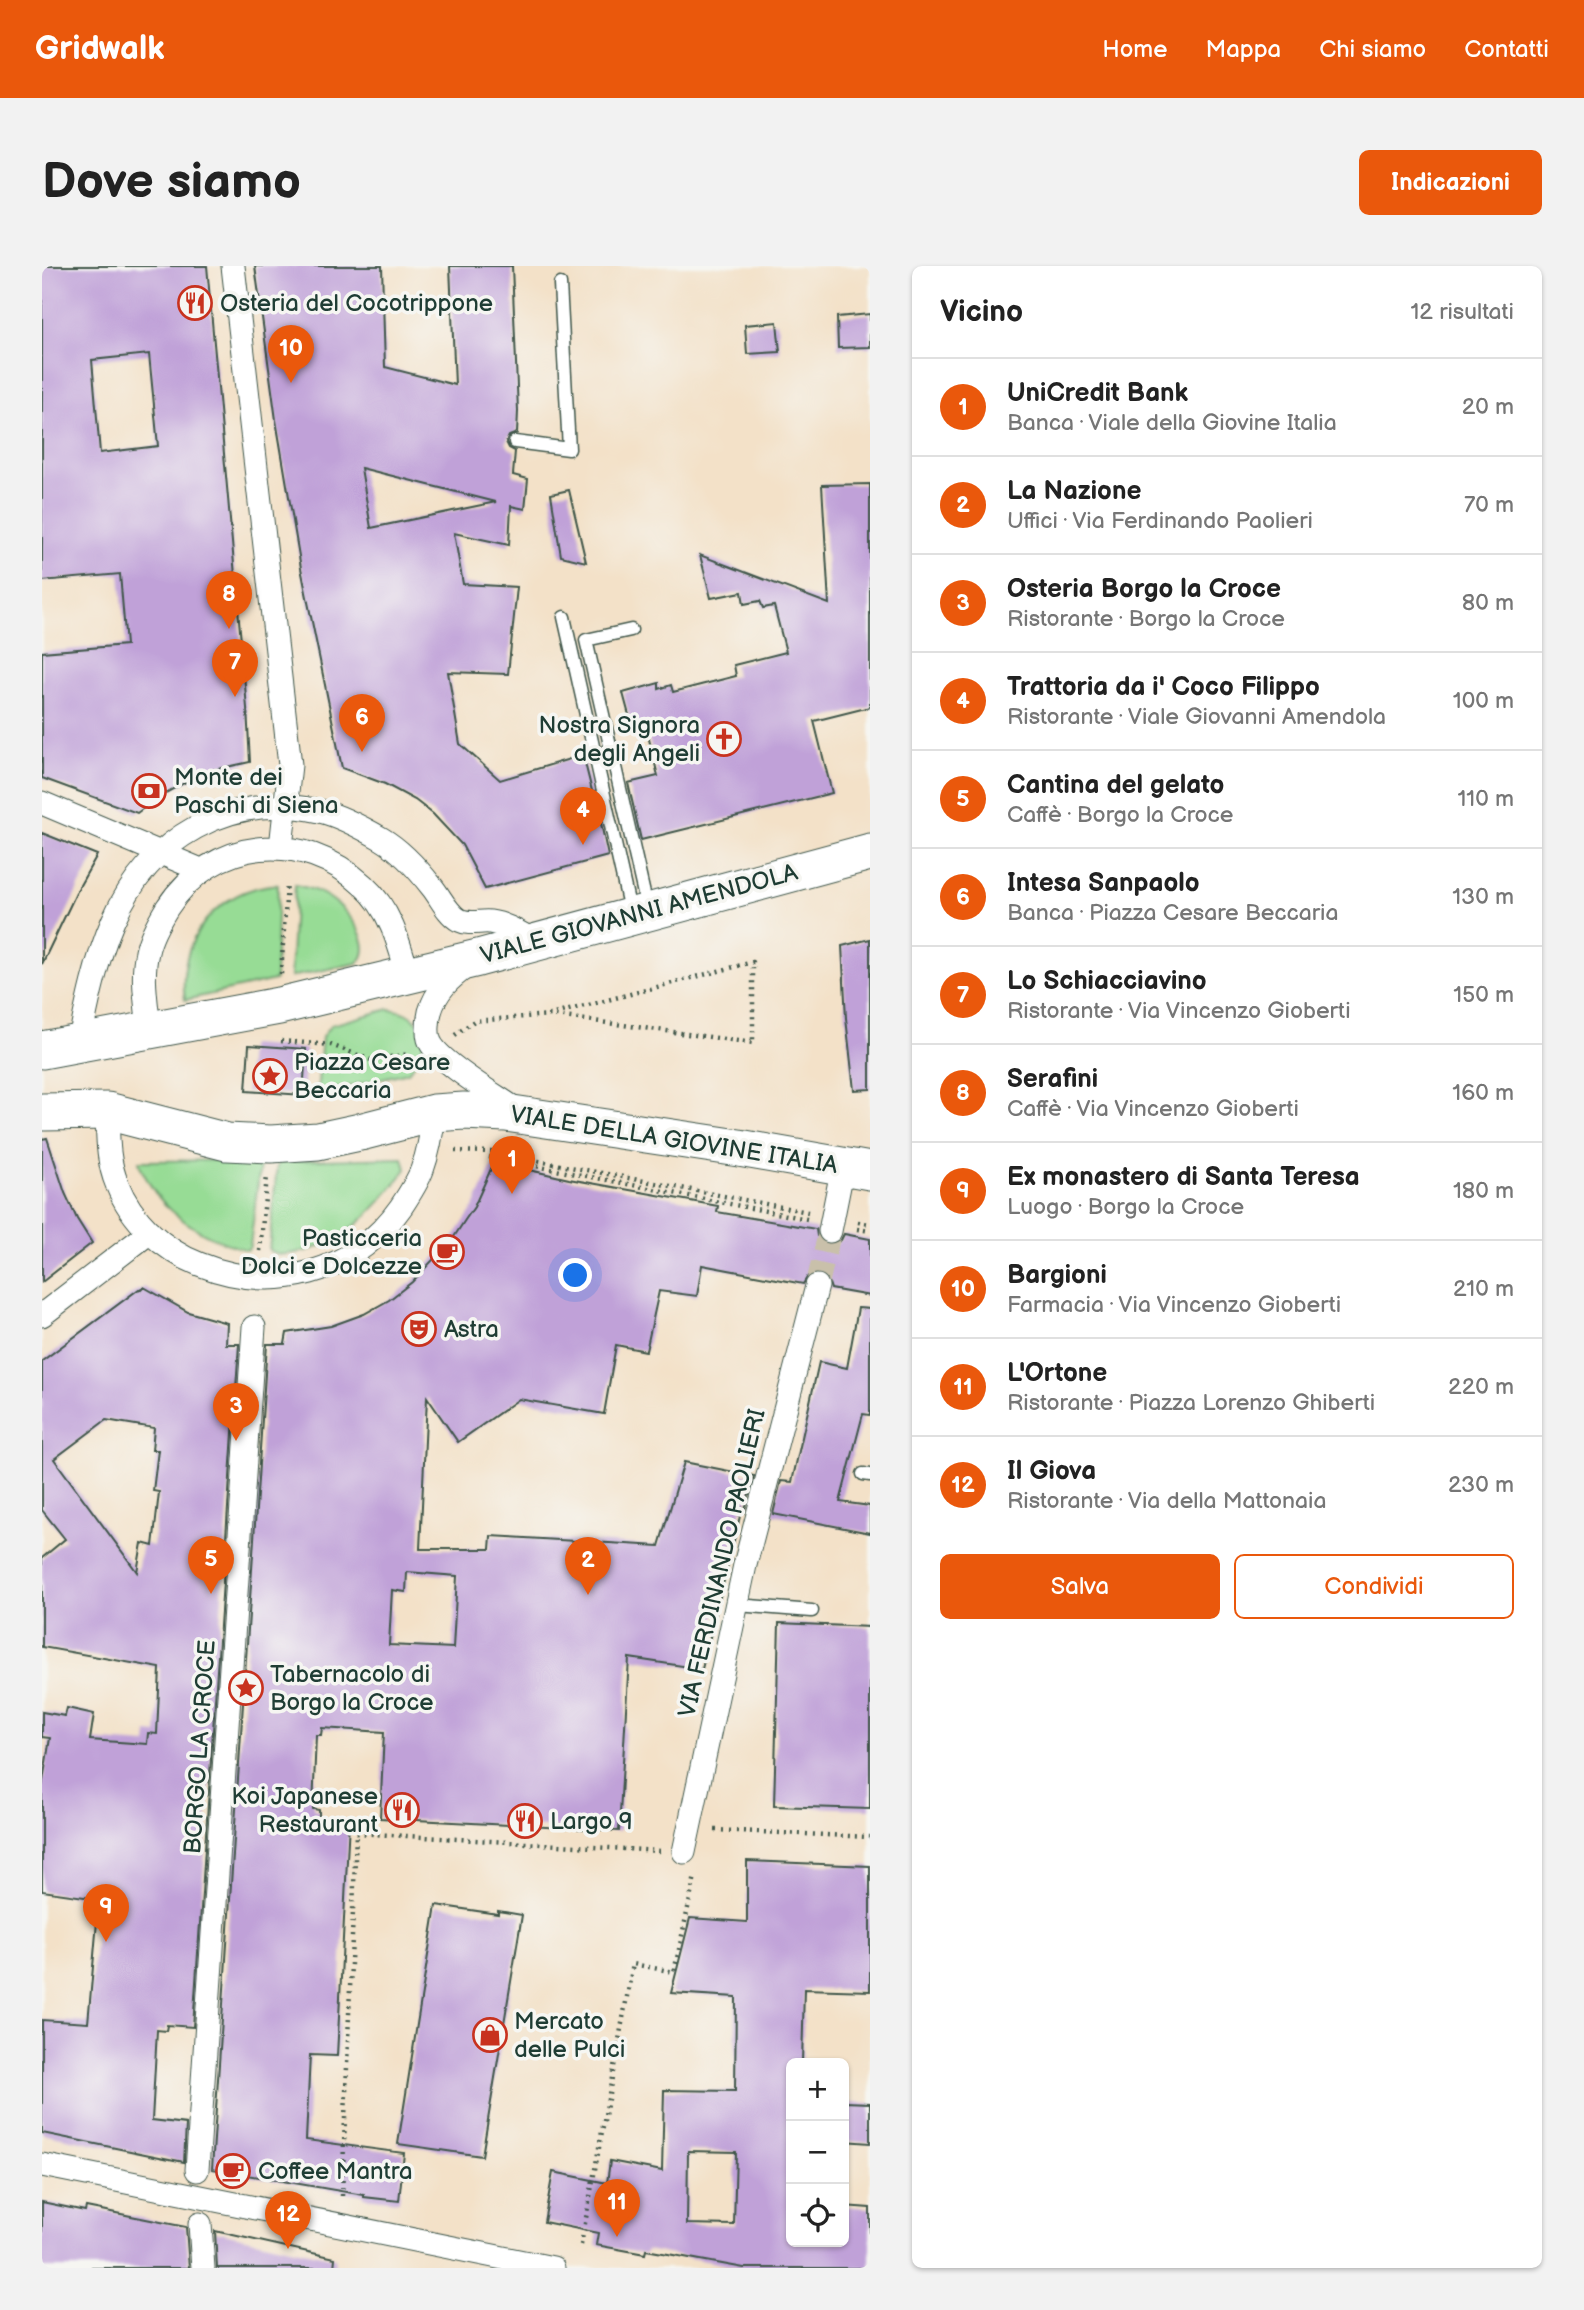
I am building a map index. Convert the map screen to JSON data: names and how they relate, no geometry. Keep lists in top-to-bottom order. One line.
{"streets":{"main road":["VIALE GIOVANNI AMENDOLA","VIALE DELLA GIOVINE ITALIA"],"street":["VIA FERDINANDO PAOLIERI","BORGO LA CROCE"]},"places":{"restaurant":["Osteria del Cocotrippone","Koi Japanese Restaurant","Largo 9"],"church":["Nostra Signora degli Angeli"],"bank":["Monte dei Paschi di Siena"],"place":["Piazza Cesare Beccaria","Tabernacolo di Borgo la Croce"],"cafe":["Pasticceria Dolci e Dolcezze","Coffee Mantra"],"theatre":["Astra"],"shop":["Mercato delle Pulci"]},"page":{"header":"Gridwalk","nav":["Home","Mappa","Chi siamo","Contatti"],"buttons":["Indicazioni",["Salva","Condividi"]],"title":"Dove siamo","heading":["Vicino","12 risultati"],"pins":["10","8","7","6","4","1","3","5","2","9","11","12"],"list":[{"mark":"1","name":"UniCredit Bank","note":"Banca · Viale della Giovine Italia","value":"20 m"},{"mark":"2","name":"La Nazione","note":"Uffici · Via Ferdinando Paolieri","value":"70 m"},{"mark":"3","name":"Osteria Borgo la Croce","note":"Ristorante · Borgo la Croce","value":"80 m"},{"mark":"4","name":"Trattoria da i' Coco Filippo","note":"Ristorante · Viale Giovanni Amendola","value":"100 m"},{"mark":"5","name":"Cantina del gelato","note":"Caffè · Borgo la Croce","value":"110 m"},{"mark":"6","name":"Intesa Sanpaolo","note":"Banca · Piazza Cesare Beccaria","value":"130 m"},{"mark":"7","name":"Lo Schiacciavino","note":"Ristorante · Via Vincenzo Gioberti","value":"150 m"},{"mark":"8","name":"Serafini","note":"Caffè · Via Vincenzo Gioberti","value":"160 m"},{"mark":"9","name":"Ex monastero di Santa Teresa","note":"Luogo · Borgo la Croce","value":"180 m"},{"mark":"10","name":"Bargioni","note":"Farmacia · Via Vincenzo Gioberti","value":"210 m"},{"mark":"11","name":"L'Ortone","note":"Ristorante · Piazza Lorenzo Ghiberti","value":"220 m"},{"mark":"12","name":"Il Giova","note":"Ristorante · Via della Mattonaia","value":"230 m"}],"map_buttons":["+","−"]}}
